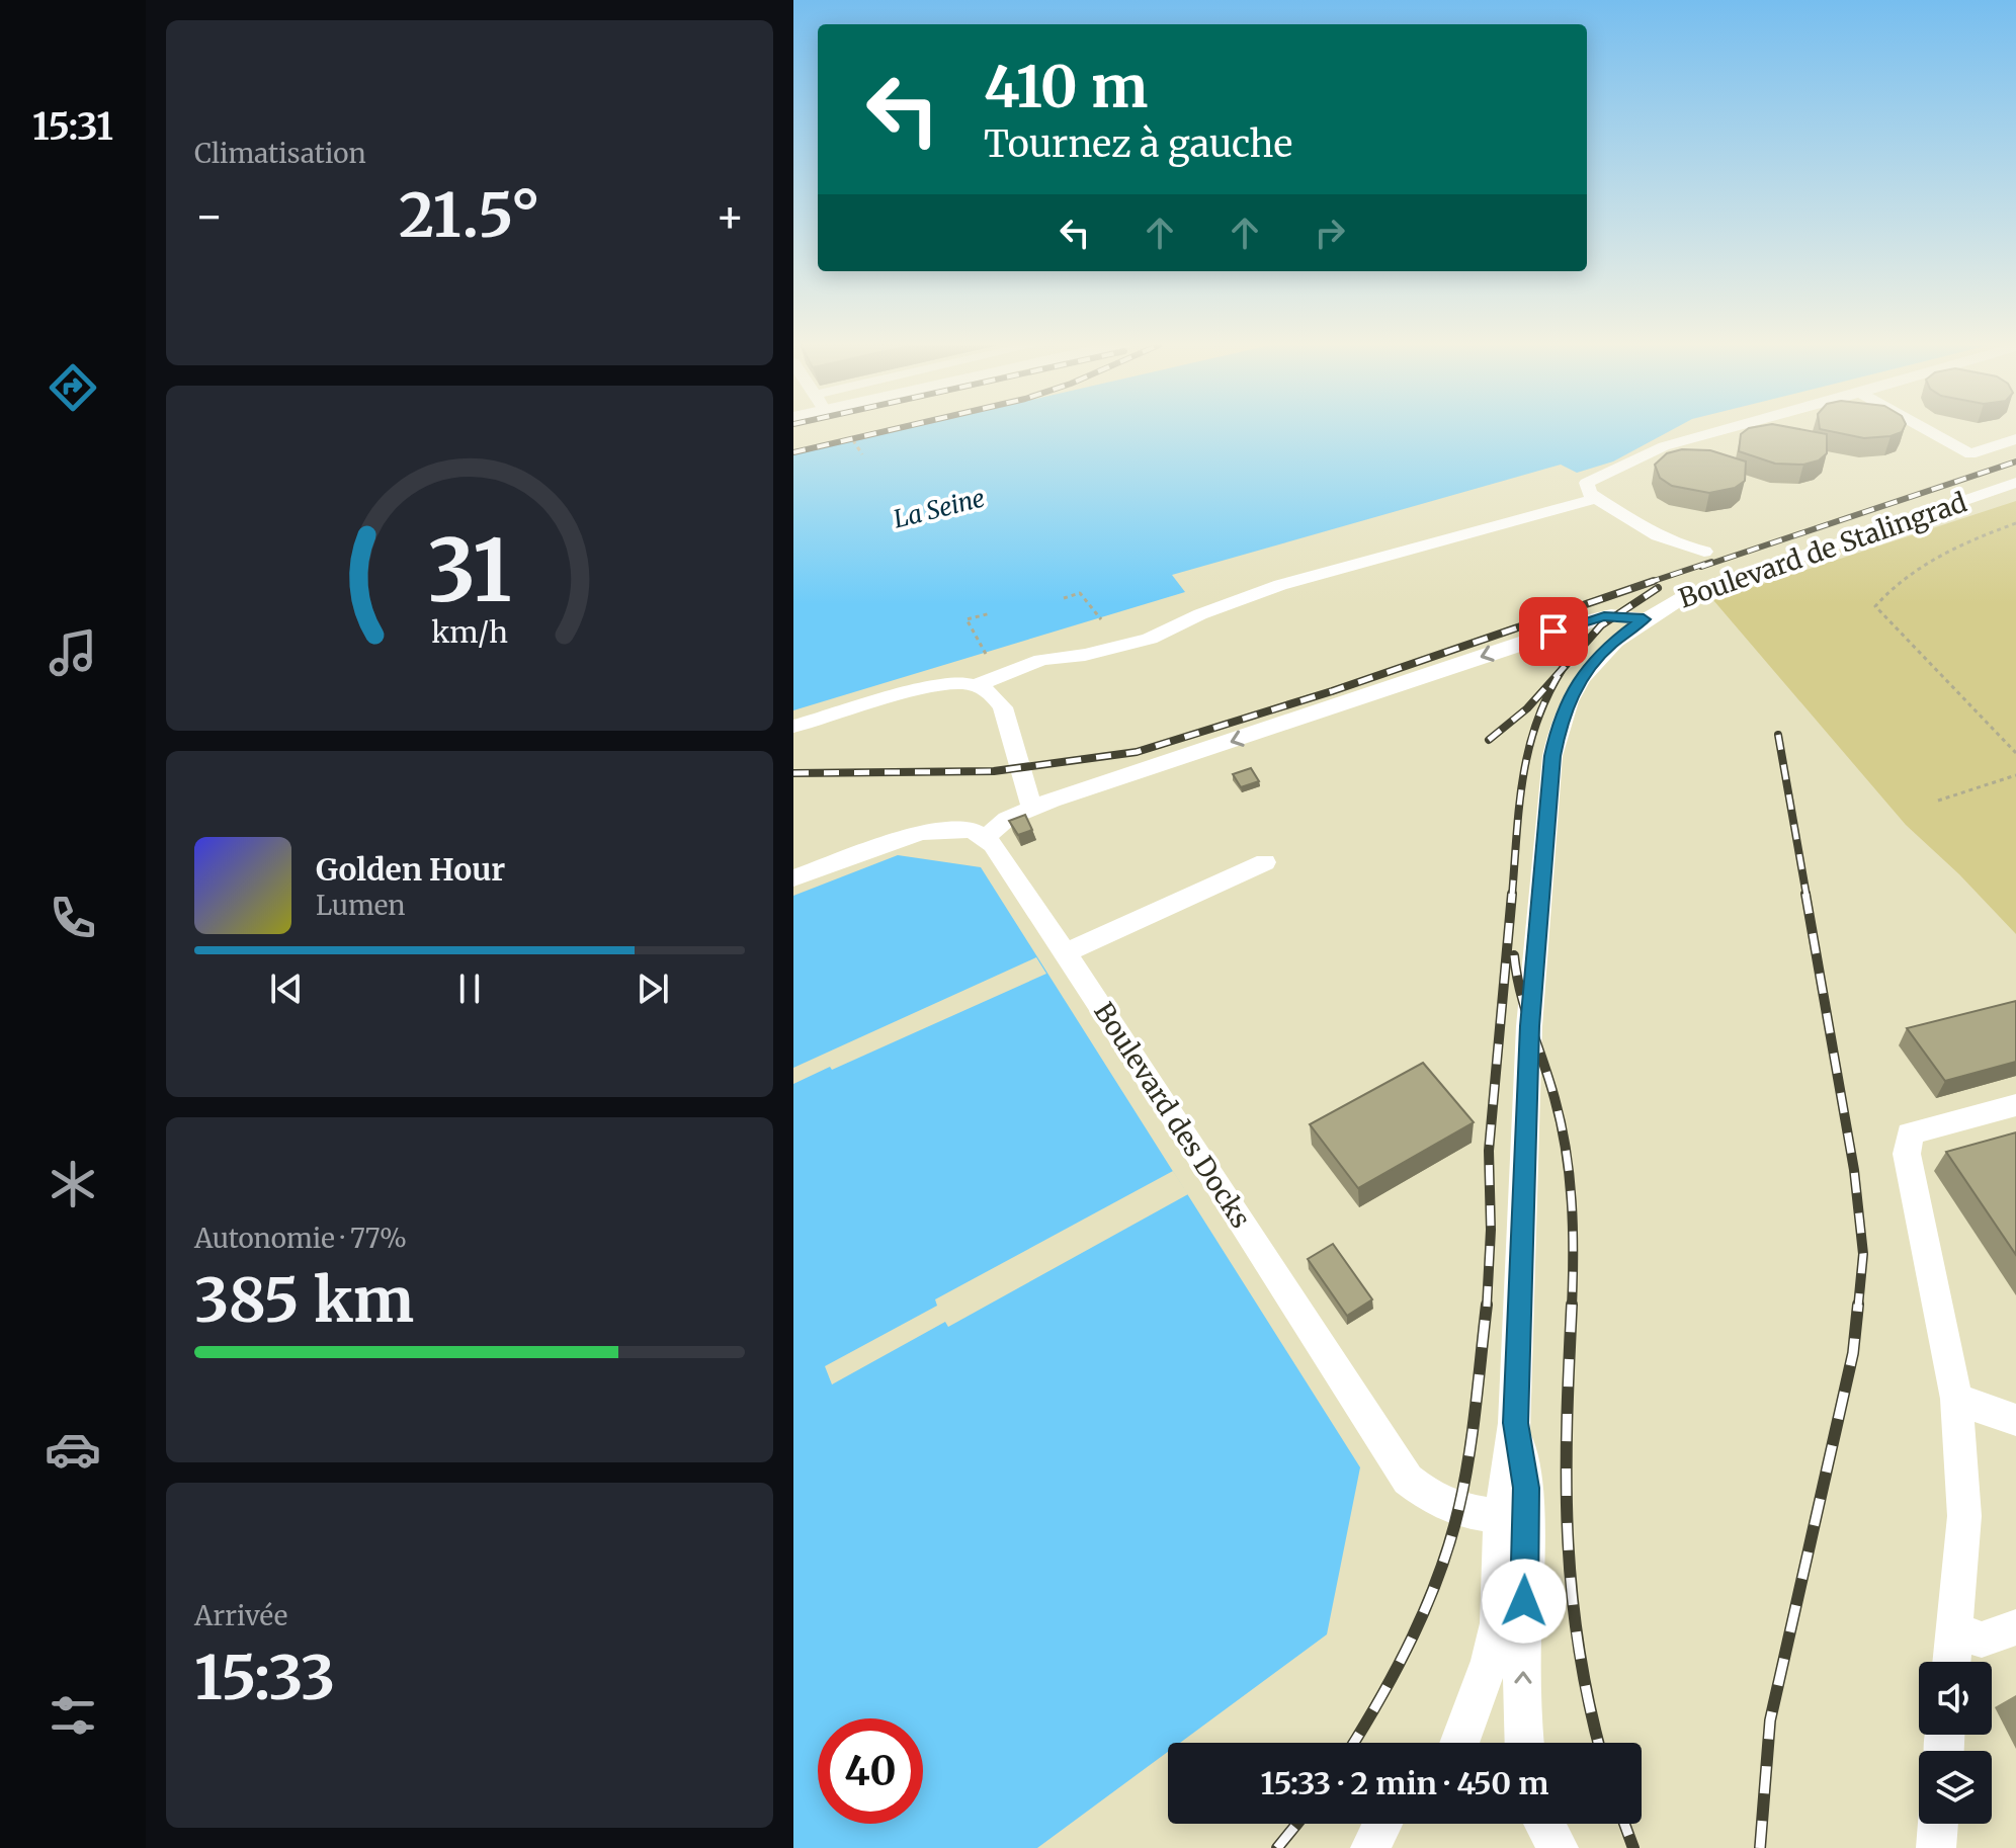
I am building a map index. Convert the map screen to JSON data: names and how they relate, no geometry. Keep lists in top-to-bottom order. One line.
{"streets":{"street":["Boulevard de Stalingrad","Boulevard des Docks"]},"crossings":[["Boulevard de Stalingrad","Boulevard des Docks"]],"water":["La Seine"],"page":{"tabs":"15:31","tile":["Climatisation",["Autonomie · 77%","385 km"],["Arrivée","15:33"]],"turn":["410 m","Tournez à gauche"],"heat":["−","21.5°","+"],"song":["Golden Hour","Lumen"],"limit":"40","trip":"15:33 · 2 min · 450 m","gauge":["31","km/h"]}}
